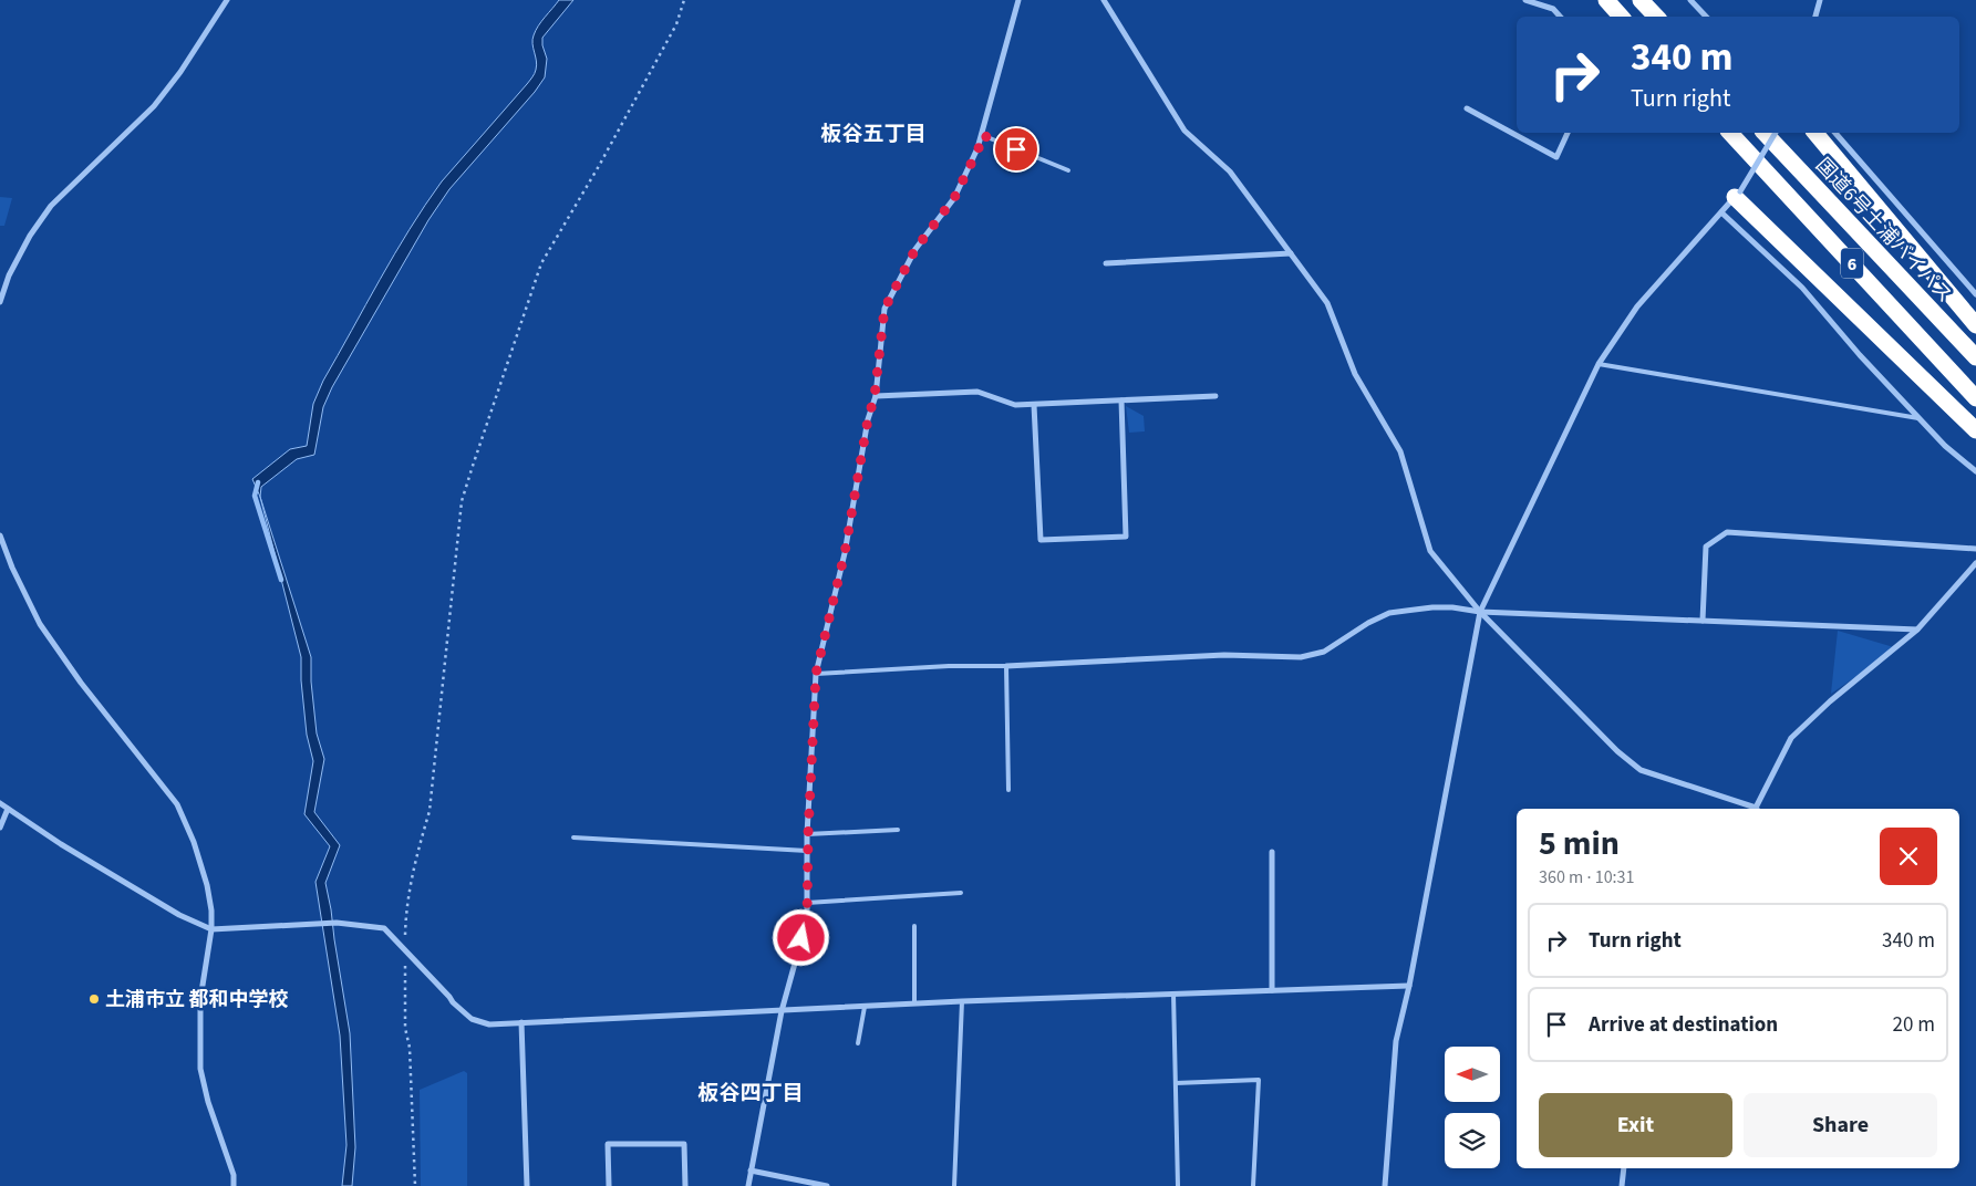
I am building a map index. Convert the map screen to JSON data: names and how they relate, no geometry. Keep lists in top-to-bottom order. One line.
{"streets":{"highway":["国道6号土浦バイパス","6"]},"districts":["板谷五丁目","板谷四丁目"],"places":["土浦市立 都和中学校"],"north":"left","page":{"turn":["340 m","Turn right"],"heading":["5 min","360 m · 10:31"],"list":[{"name":"Turn right","value":"340 m"},{"name":"Arrive at destination","value":"20 m"}],"buttons":["Exit","Share"]}}
